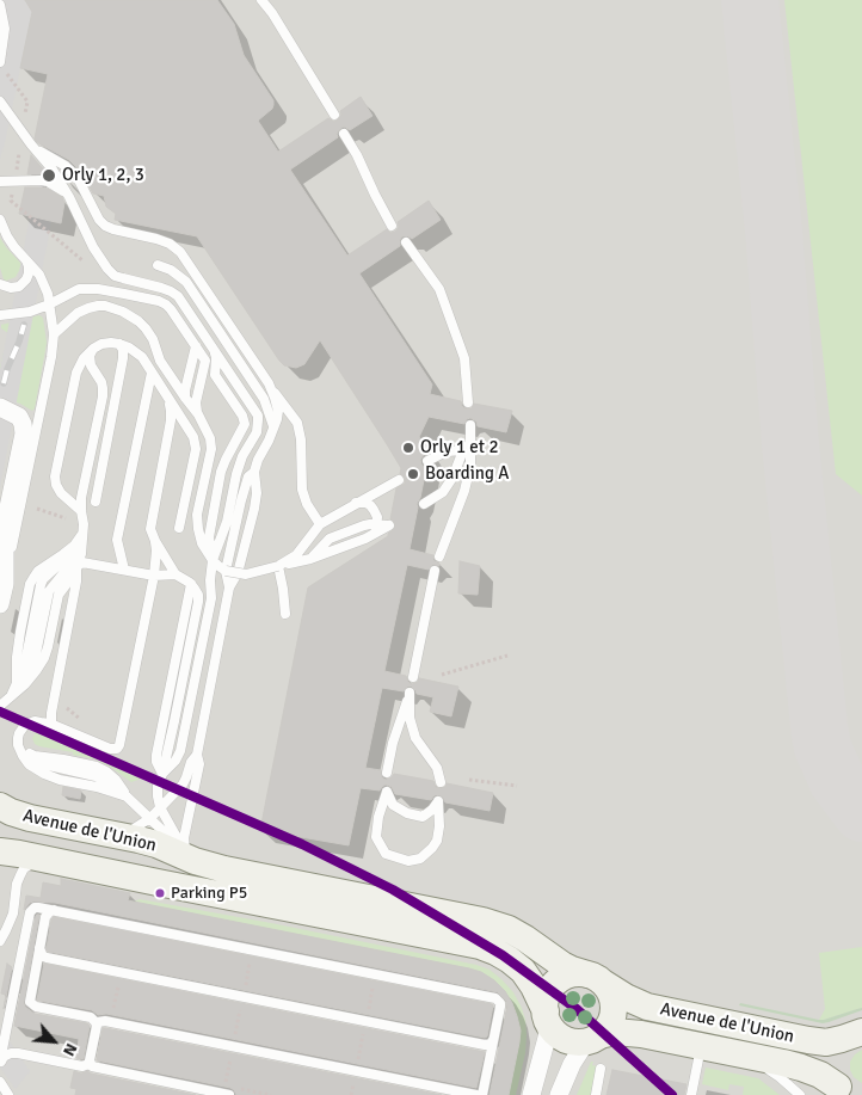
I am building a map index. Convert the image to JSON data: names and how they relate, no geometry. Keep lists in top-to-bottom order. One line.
{"streets":{"street":["Avenue de l'Union"]},"places":["Orly 1, 2, 3","Orly 1 et 2","Boarding A","Parking P5"],"north":"bottom right"}
